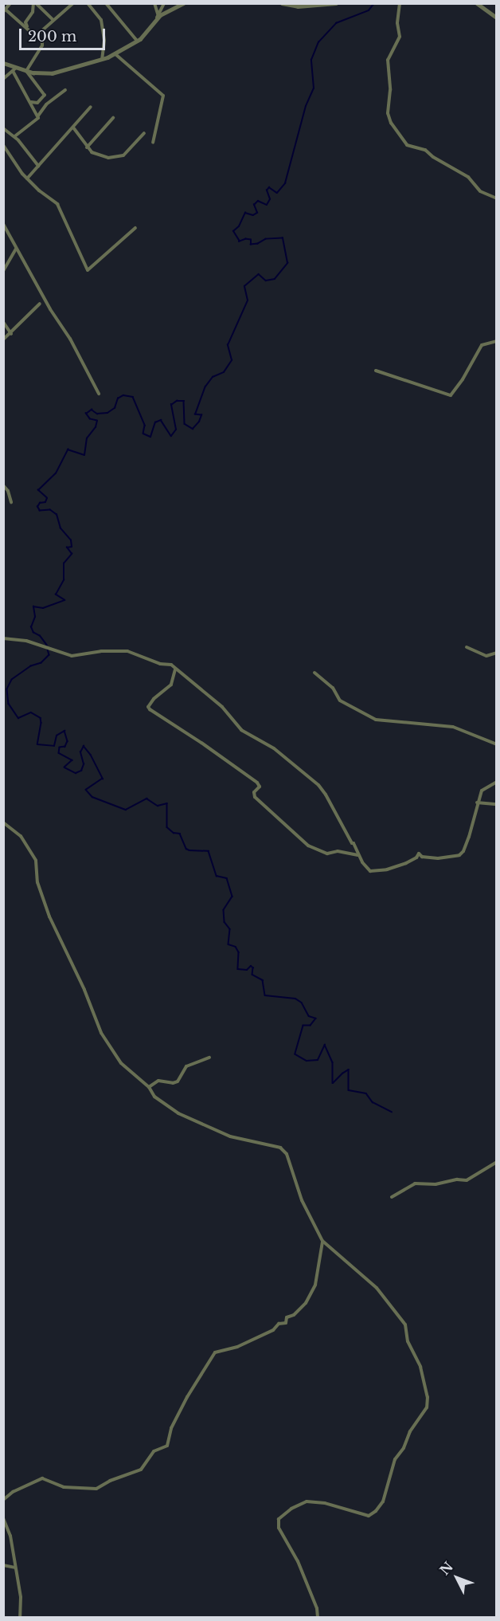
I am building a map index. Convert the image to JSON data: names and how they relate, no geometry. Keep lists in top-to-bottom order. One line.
{"scale_bar":"200 m","north":"top left"}
